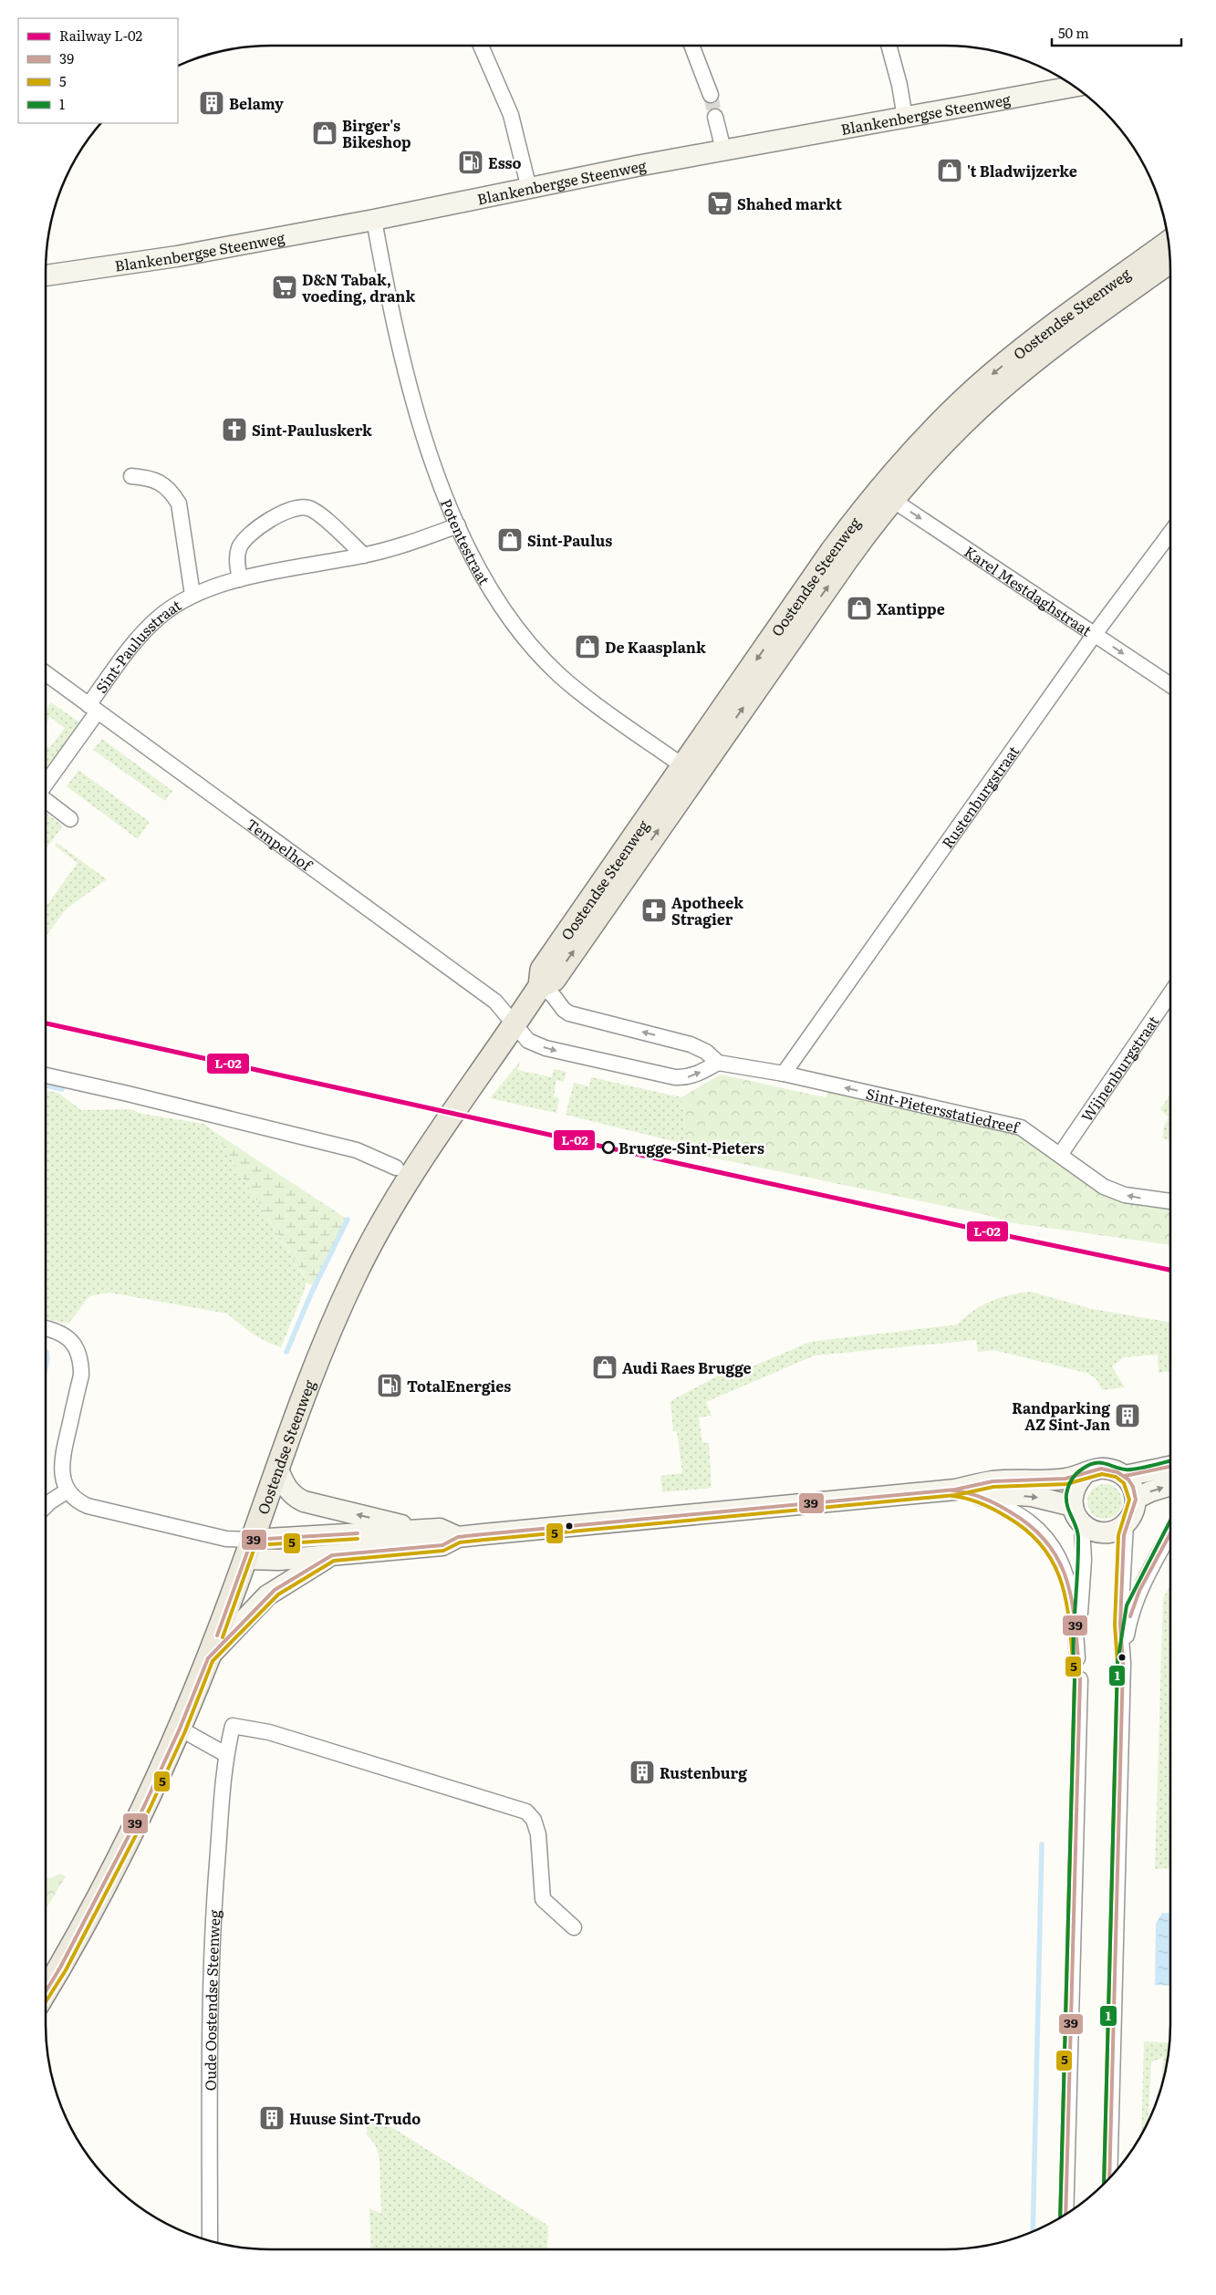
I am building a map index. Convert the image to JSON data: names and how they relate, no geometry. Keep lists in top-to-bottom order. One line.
{"streets":{"main road":["Blankenbergse Steenweg","Oostendse Steenweg"],"street":["Potentestraat","Karel Mestdaghstraat","Sint-Paulusstraat","Rustenburgstraat","Tempelhof","Wijnenburgstraat","Sint-Pietersstatiedreef","Oude Oostendse Steenweg"]},"crossings":[["Blankenbergse Steenweg","Potentestraat"],["Oostendse Steenweg","Potentestraat"],["Oostendse Steenweg","Karel Mestdaghstraat"],["Oostendse Steenweg","Tempelhof"],["Oostendse Steenweg","Sint-Pietersstatiedreef"],["Potentestraat","Sint-Paulusstraat"],["Karel Mestdaghstraat","Rustenburgstraat"],["Sint-Paulusstraat","Tempelhof"],["Rustenburgstraat","Sint-Pietersstatiedreef"],["Wijnenburgstraat","Sint-Pietersstatiedreef"]],"one_way":["Karel Mestdaghstraat"],"places":{"building":["Belamy","Randparking AZ Sint-Jan","Rustenburg","Huuse Sint-Trudo"],"shop":["Birger's Bikeshop","'t Bladwijzerke","Sint-Paulus","Xantippe","De Kaasplank","Audi Raes Brugge"],"fuel station":["Esso","TotalEnergies"],"supermarket":["Shahed markt","D&N Tabak, voeding, drank"],"church":["Sint-Pauluskerk"],"pharmacy":["Apotheek Stragier"],"other":["Brugge-Sint-Pieters"]},"lines":["rail line L-02","transit line 1","transit line 39","transit line 5"],"legend":["Railway L-02","39","5","1"],"scale_bar":"50 m"}
